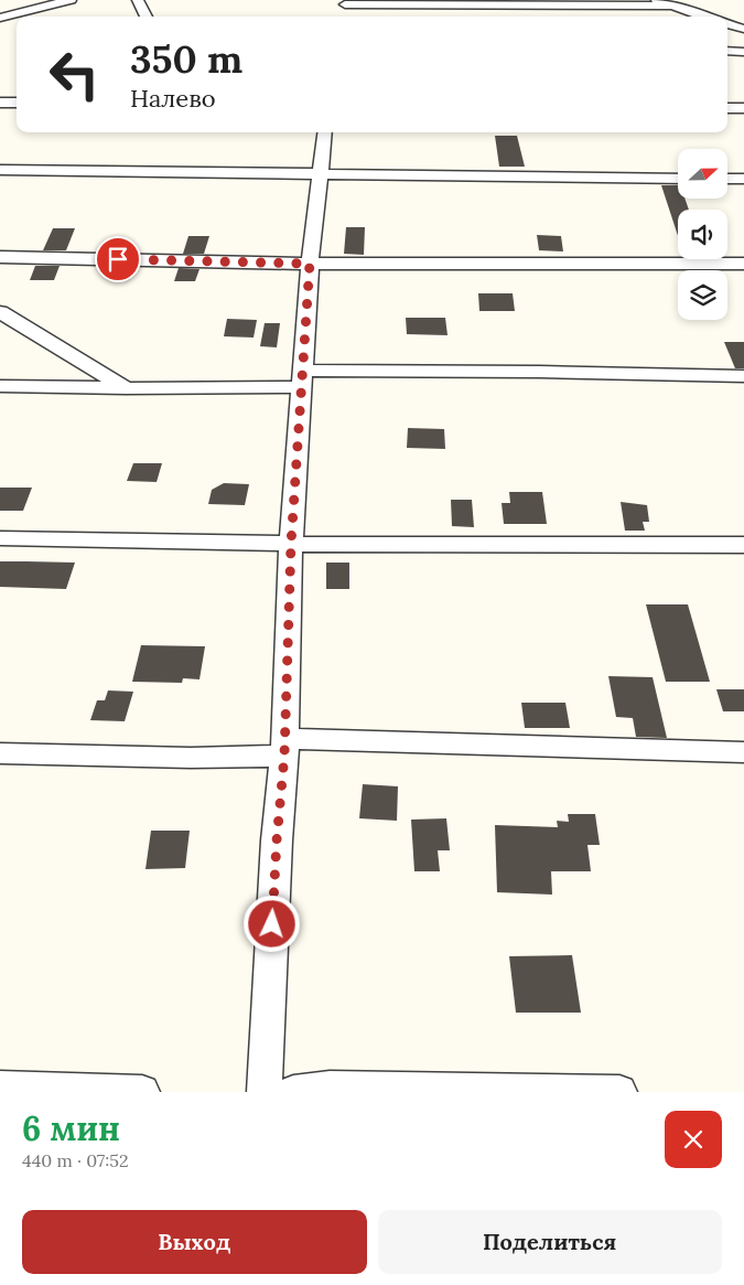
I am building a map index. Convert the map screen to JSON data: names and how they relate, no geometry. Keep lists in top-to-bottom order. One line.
{"north":"right","page":{"turn":["350 m","Налево"],"heading":["6 мин","440 m · 07:52"],"buttons":["Выход","Поделиться"]}}
